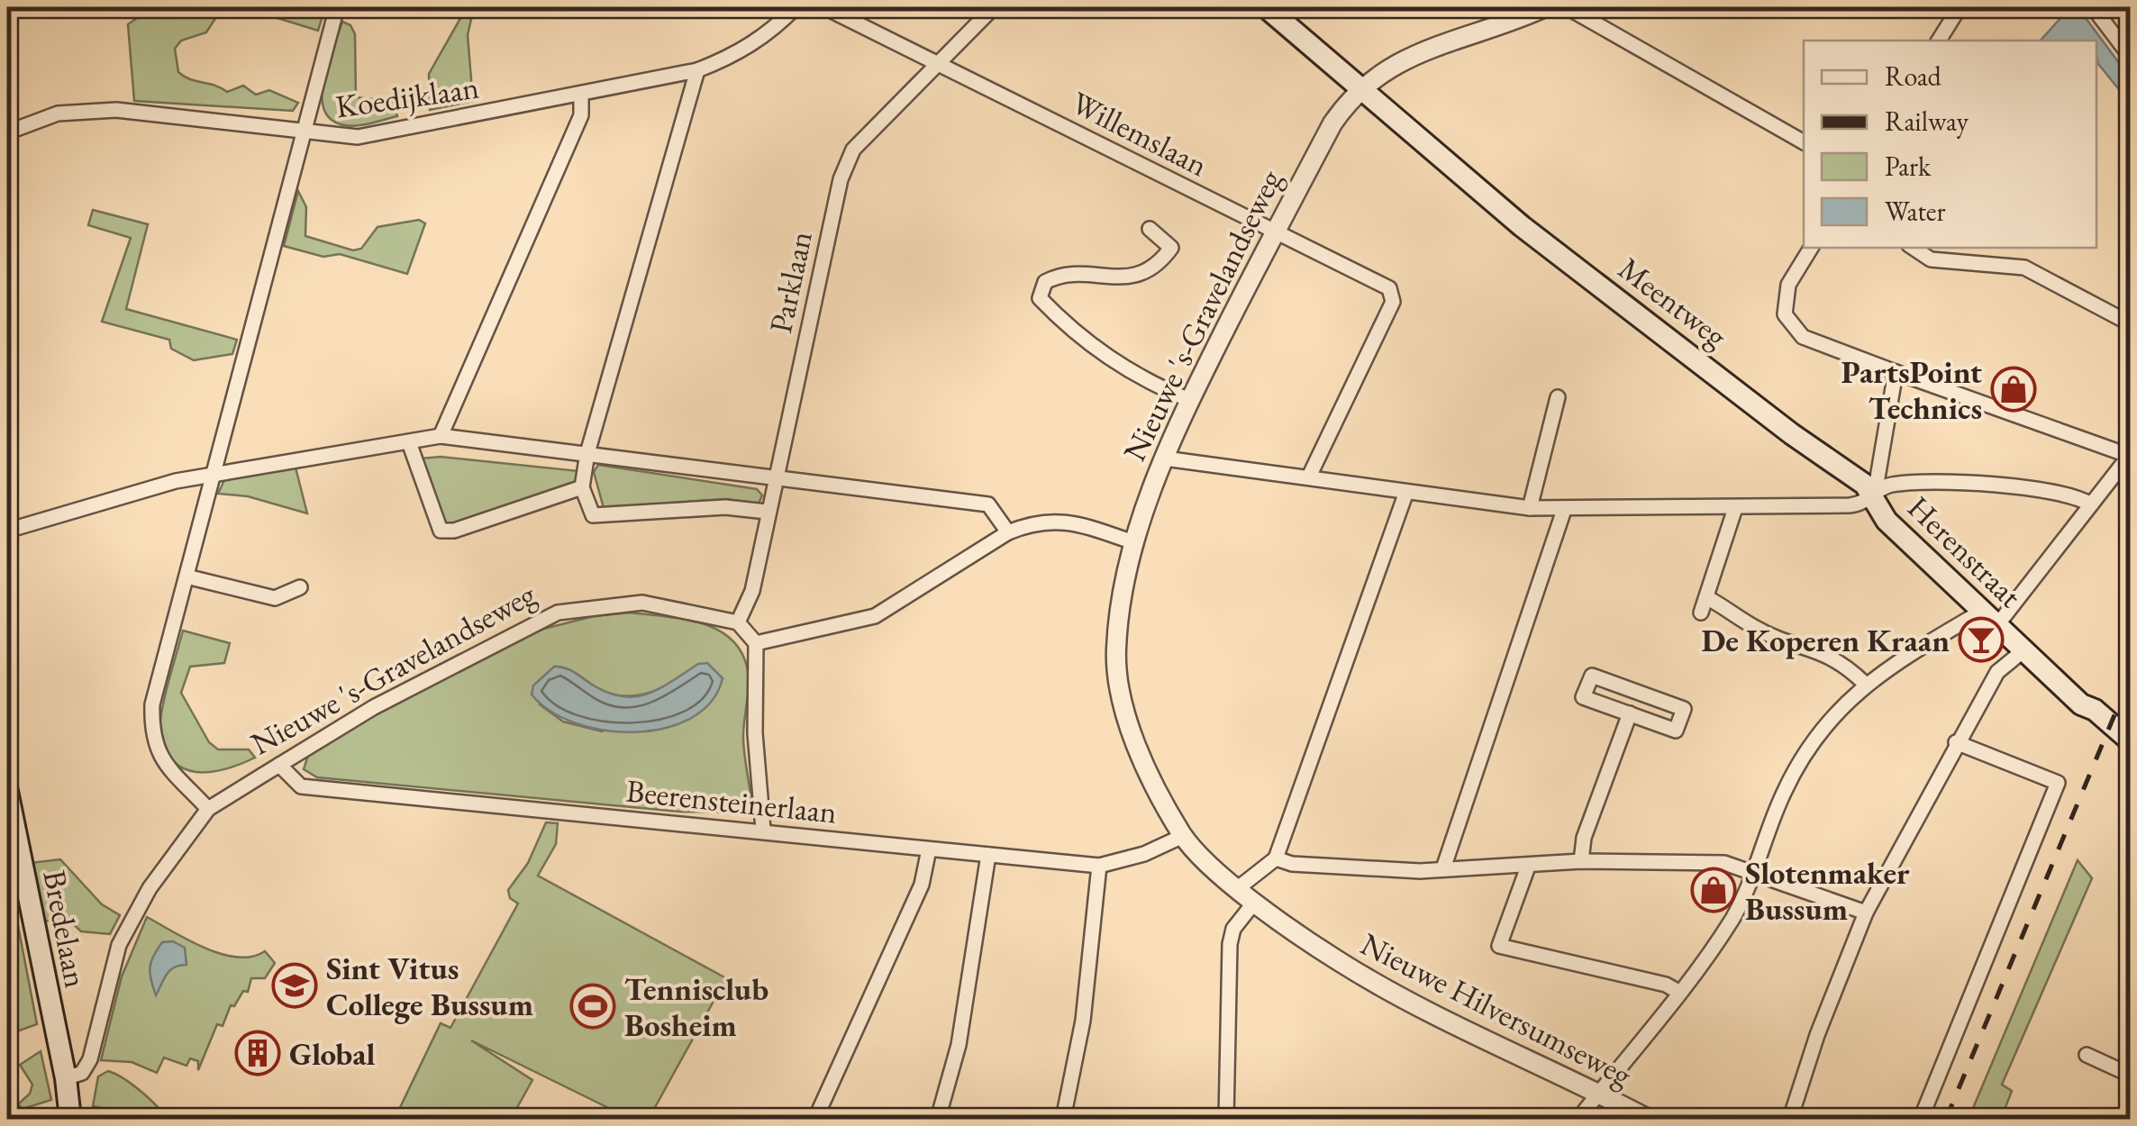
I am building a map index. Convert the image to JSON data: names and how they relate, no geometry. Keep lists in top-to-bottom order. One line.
{"streets":{"main road":["Meentweg","Herenstraat","Bredelaan"],"street":["Koedijklaan","Willemslaan","Parklaan","Nieuwe 's-Gravelandseweg","Beerensteinerlaan","Nieuwe Hilversumseweg"]},"crossings":[["Willemslaan","Parklaan"],["Willemslaan","Nieuwe 's-Gravelandseweg"],["Willemslaan","Herenstraat"],["Parklaan","Nieuwe 's-Gravelandseweg"],["Meentweg","Nieuwe 's-Gravelandseweg"],["Meentweg","Herenstraat"],["Nieuwe 's-Gravelandseweg","Herenstraat"],["Nieuwe 's-Gravelandseweg","Beerensteinerlaan"],["Nieuwe 's-Gravelandseweg","Bredelaan"],["Nieuwe 's-Gravelandseweg","Nieuwe Hilversumseweg"],["Beerensteinerlaan","Nieuwe Hilversumseweg"]],"places":{"shop":["PartsPoint Technics","Slotenmaker Bussum"],"bar":["De Koperen Kraan"],"school or university":["Sint Vitus College Bussum"],"sports":["Tennisclub Bosheim"],"building":["Global"]},"legend":["Road","Railway","Park","Water"]}
